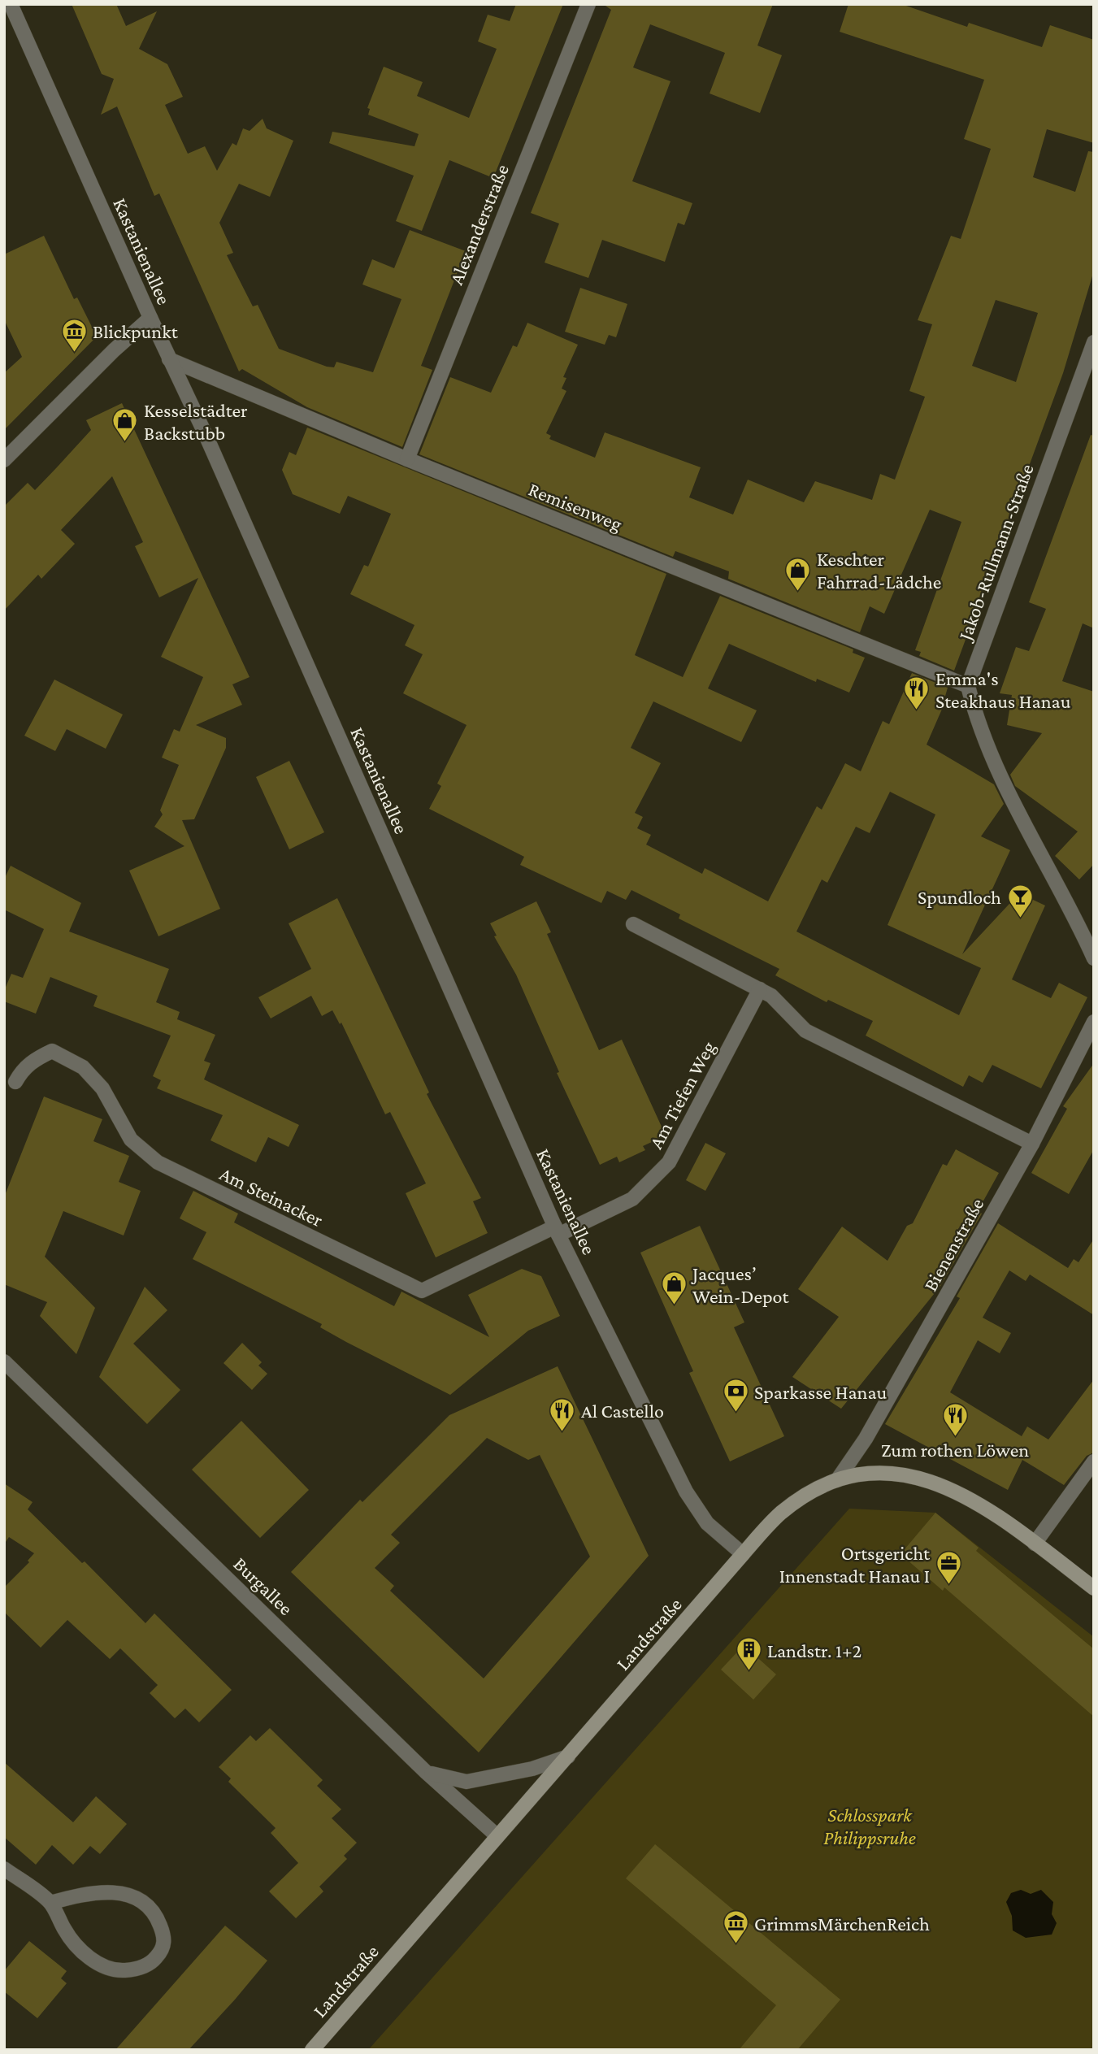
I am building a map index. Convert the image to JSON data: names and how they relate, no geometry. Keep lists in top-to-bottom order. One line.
{"streets":{"main road":["Landstraße"],"street":["Alexanderstraße","Kastanienallee","Remisenweg","Jakob-Rullmann-Straße","Am Tiefen Weg","Am Steinacker","Bienenstraße","Burgallee"]},"crossings":[["Alexanderstraße","Remisenweg"],["Kastanienallee","Remisenweg"],["Kastanienallee","Am Tiefen Weg"],["Kastanienallee","Am Steinacker"],["Kastanienallee","Landstraße"],["Remisenweg","Jakob-Rullmann-Straße"],["Am Tiefen Weg","Am Steinacker"],["Bienenstraße","Landstraße"],["Burgallee","Landstraße"]],"parks":["Schlosspark Philippsruhe"],"places":{"museum":["Blickpunkt","GrimmsMärchenReich"],"shop":["Kesselstädter Backstubb","Keschter Fahrrad-Lädche","Jacques’ Wein-Depot"],"restaurant":["Emma's Steakhaus Hanau","Al Castello","Zum rothen Löwen"],"bar":["Spundloch"],"bank":["Sparkasse Hanau"],"office":["Ortsgericht Innenstadt Hanau I"],"building":["Landstr. 1+2"]}}
